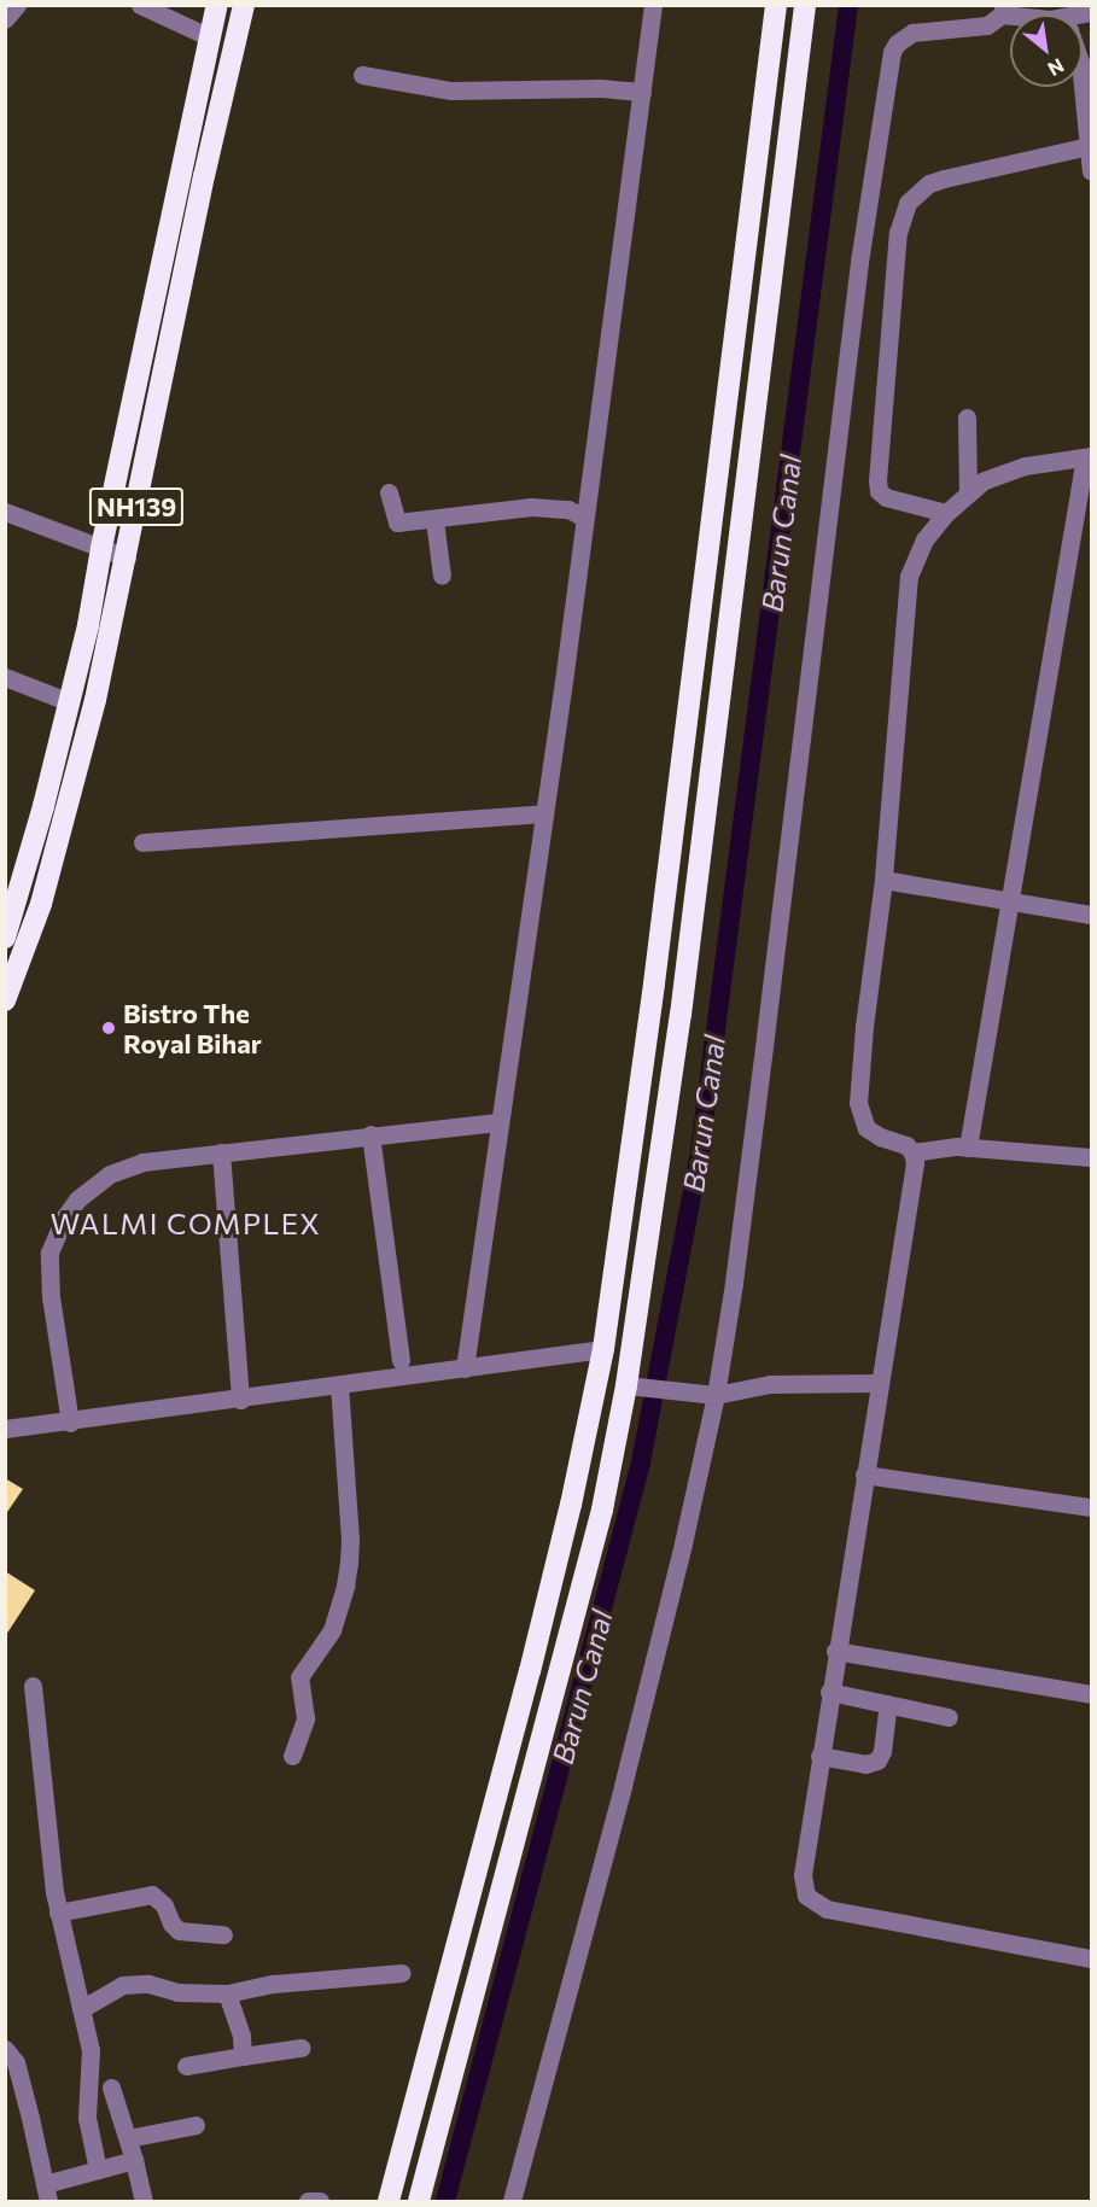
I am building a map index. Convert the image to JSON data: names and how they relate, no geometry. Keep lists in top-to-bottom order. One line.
{"streets":{"highway":["NH139"]},"districts":["WALMI COMPLEX"],"water":["Barun Canal"],"places":["Bistro The Royal Bihar"],"north":"bottom right"}
